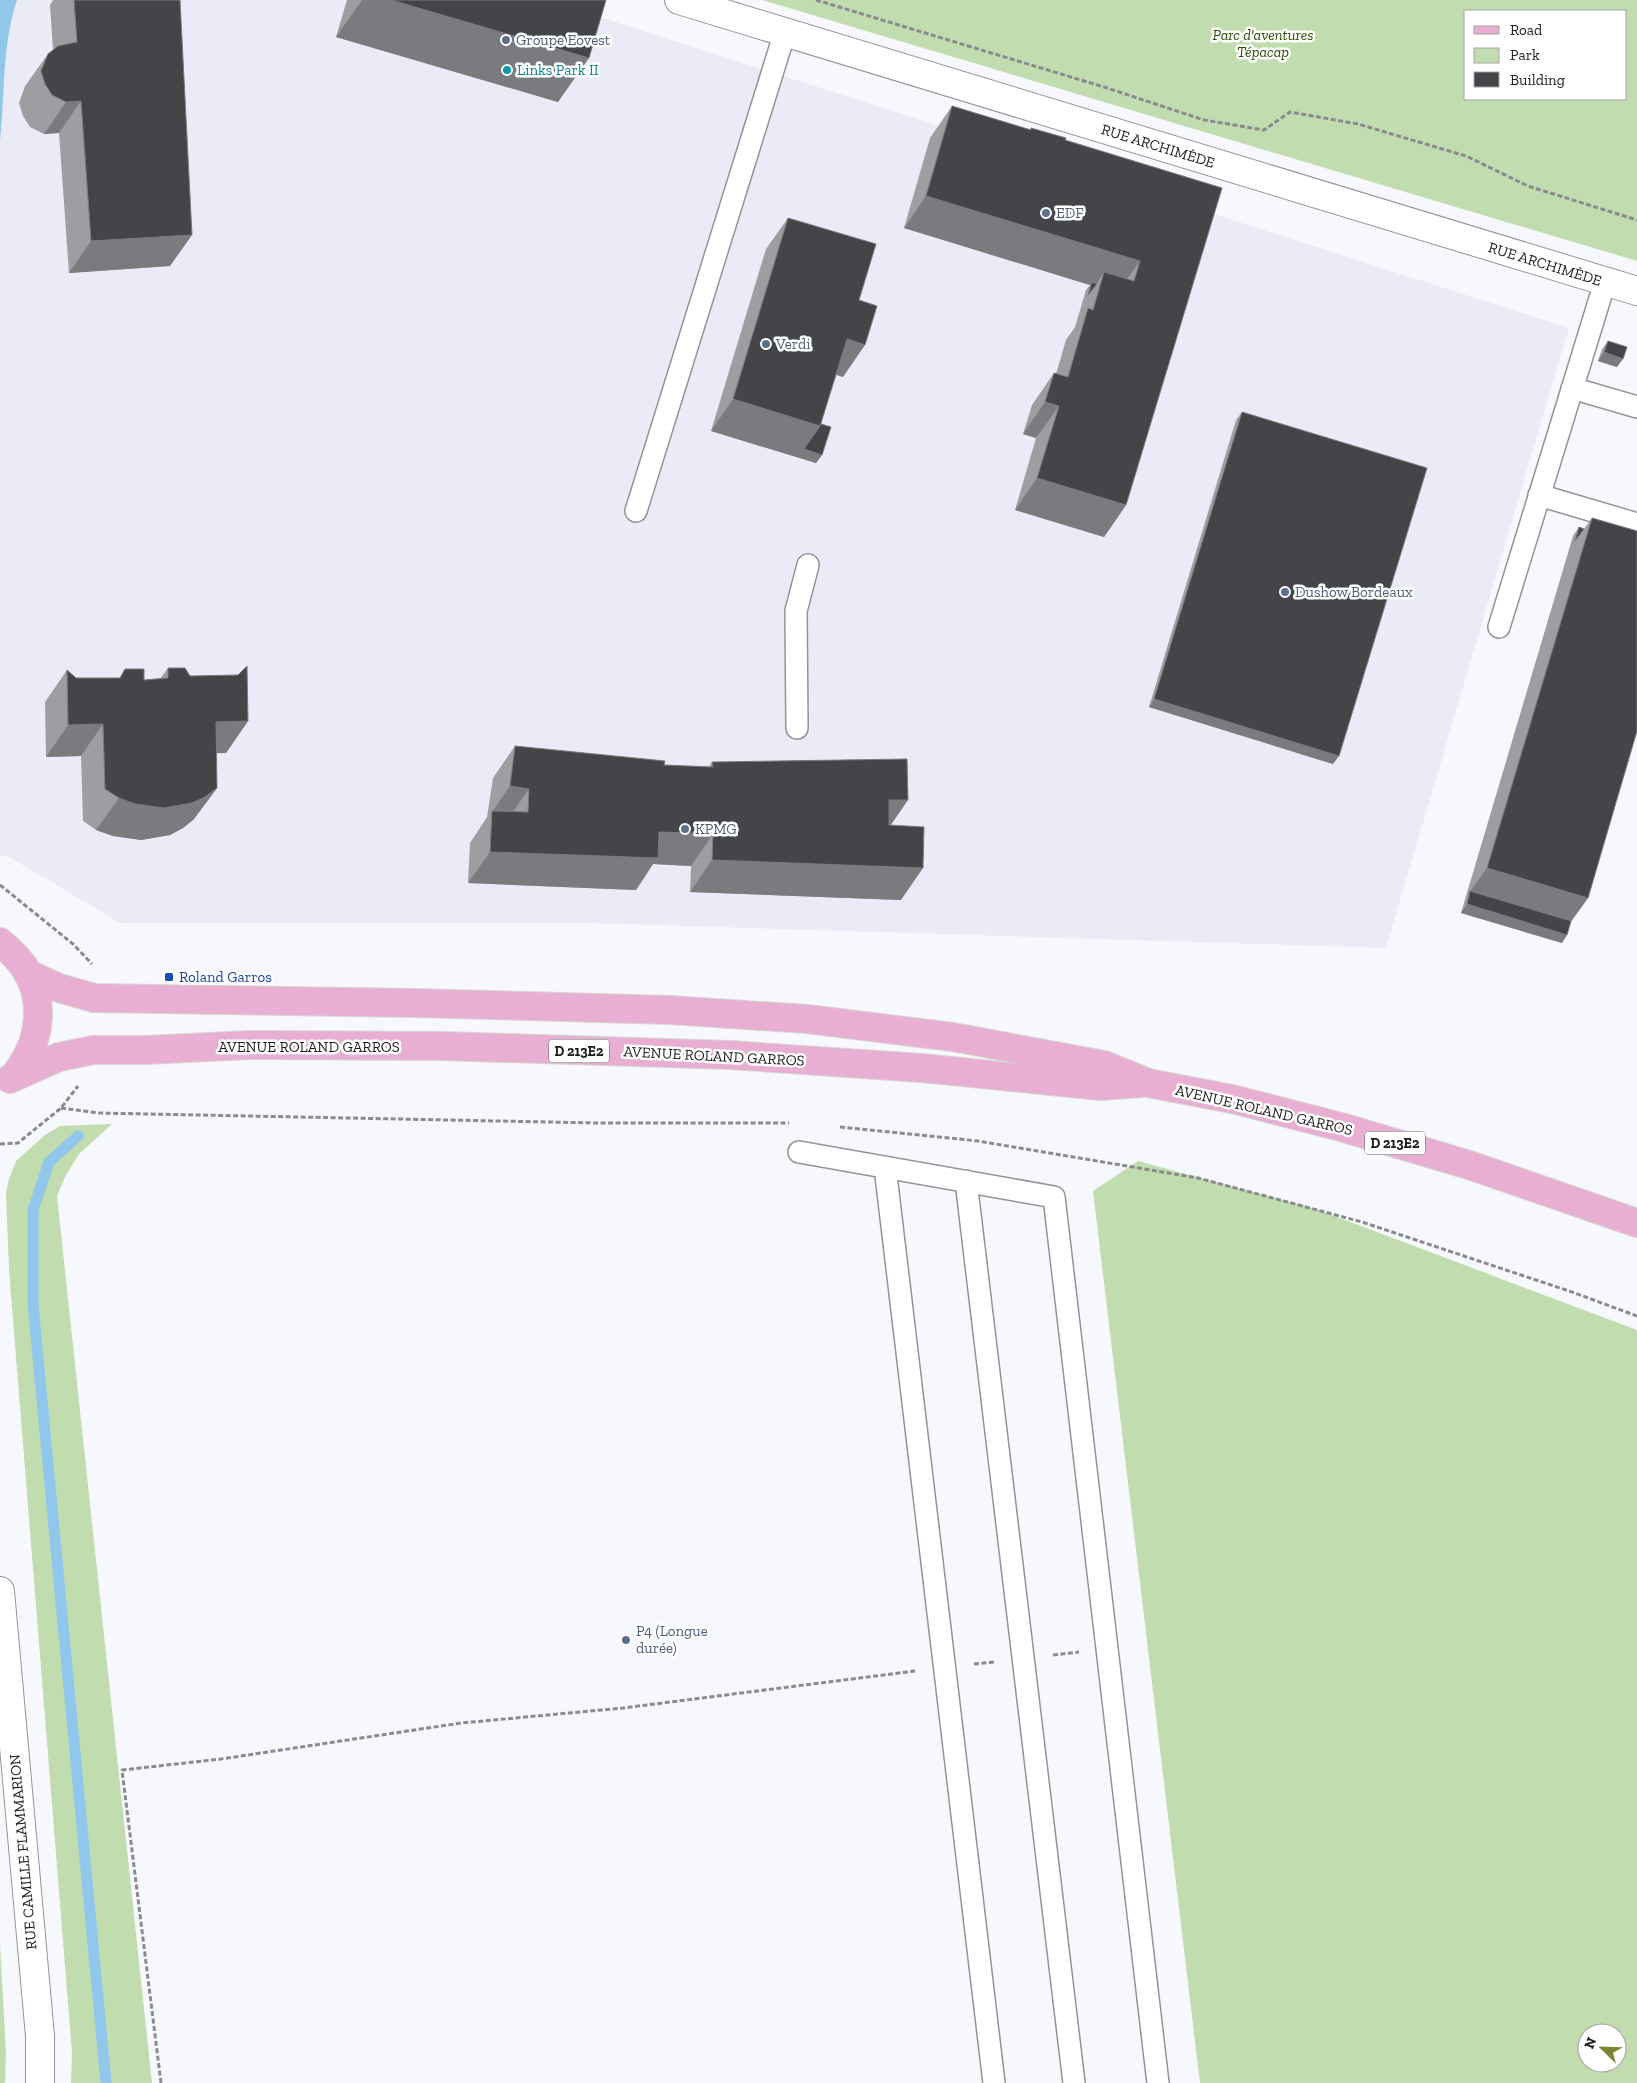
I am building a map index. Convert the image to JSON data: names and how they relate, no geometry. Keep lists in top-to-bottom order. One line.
{"streets":{"main road":["AVENUE ROLAND GARROS","D 213E2"],"street":["RUE ARCHIMÈDE","RUE CAMILLE FLAMMARION"]},"parks":["Parc d'aventures Tépacap"],"places":{"other":["Groupe Eovest","Links Park II","EDF","Verdi","Dushow Bordeaux","KPMG","P4 (Longue durée)"],"transit":["Roland Garros"]},"legend":["Road","Park","Building"],"north":"top left"}
